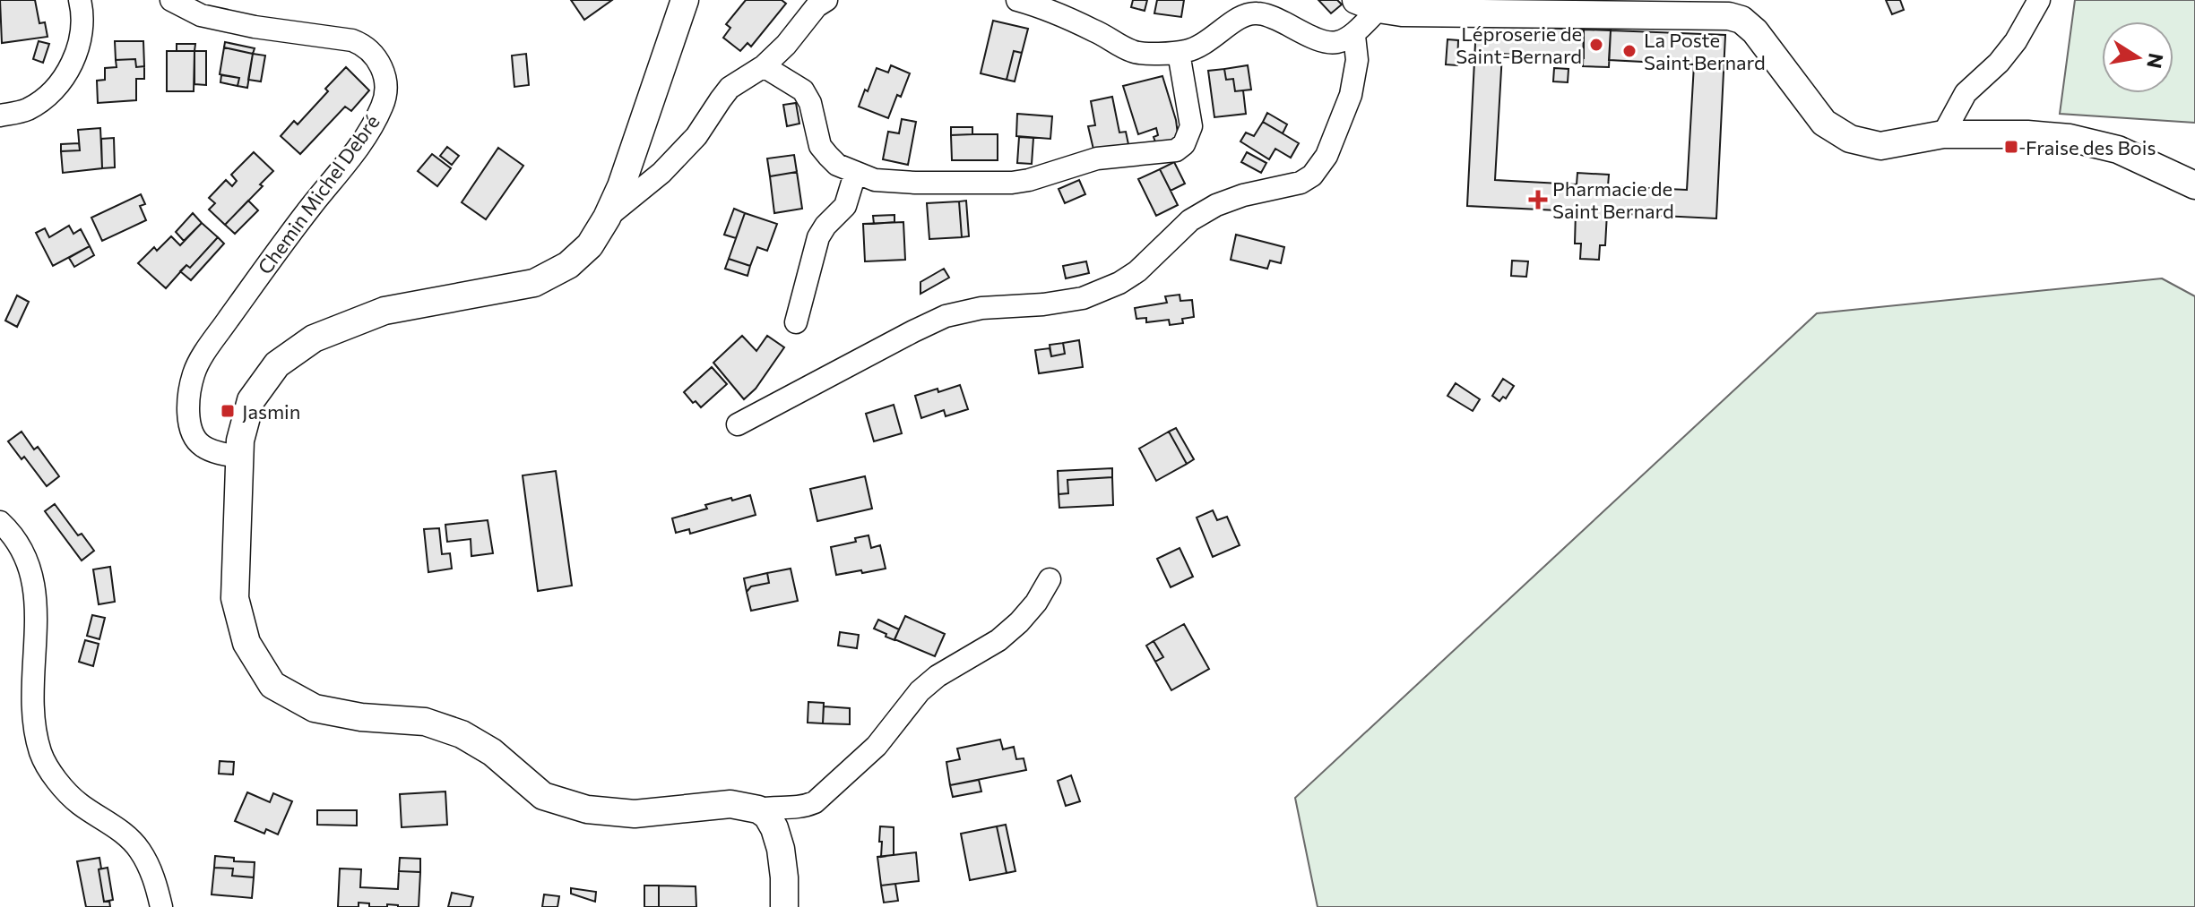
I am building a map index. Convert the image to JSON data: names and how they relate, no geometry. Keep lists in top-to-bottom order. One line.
{"streets":{"street":["Chemin Michel Debré"]},"places":{"other":["Léproserie de Saint-Bernard","La Poste Saint Bernard"],"transit":["Fraise des Bois","Jasmin"],"health":["Pharmacie de Saint Bernard"]},"north":"right"}
